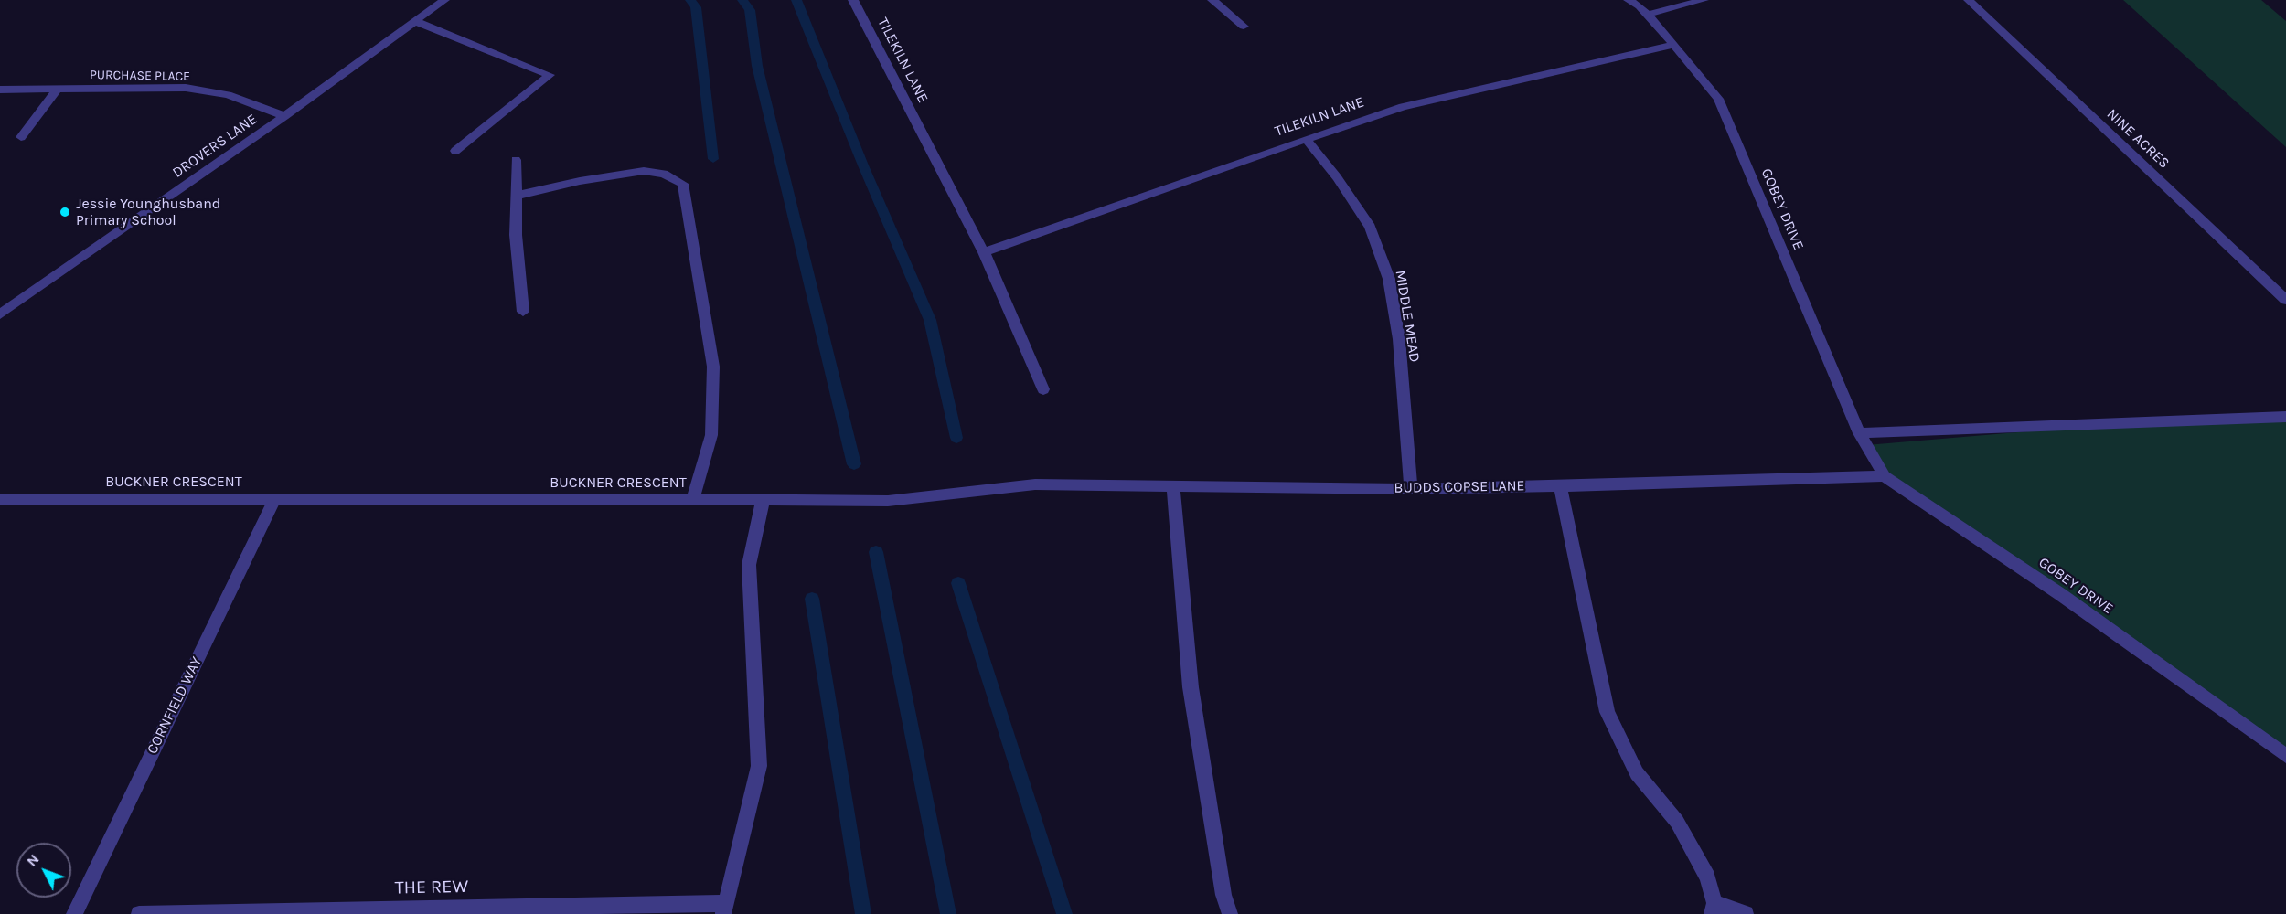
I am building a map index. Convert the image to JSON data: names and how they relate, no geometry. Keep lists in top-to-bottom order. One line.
{"streets":{"street":["TILEKILN LANE","PURCHASE PLACE","NINE ACRES","DROVERS LANE","GOBEY DRIVE","MIDDLE MEAD","BUCKNER CRESCENT","BUDDS COPSE LANE","CORNFIELD WAY","THE REW"]},"crossings":[["TILEKILN LANE","GOBEY DRIVE"],["TILEKILN LANE","MIDDLE MEAD"],["PURCHASE PLACE","DROVERS LANE"],["GOBEY DRIVE","BUDDS COPSE LANE"],["MIDDLE MEAD","BUDDS COPSE LANE"],["BUCKNER CRESCENT","BUDDS COPSE LANE"],["BUCKNER CRESCENT","CORNFIELD WAY"]],"places":["Jessie Younghusband Primary School"],"north":"top left"}
